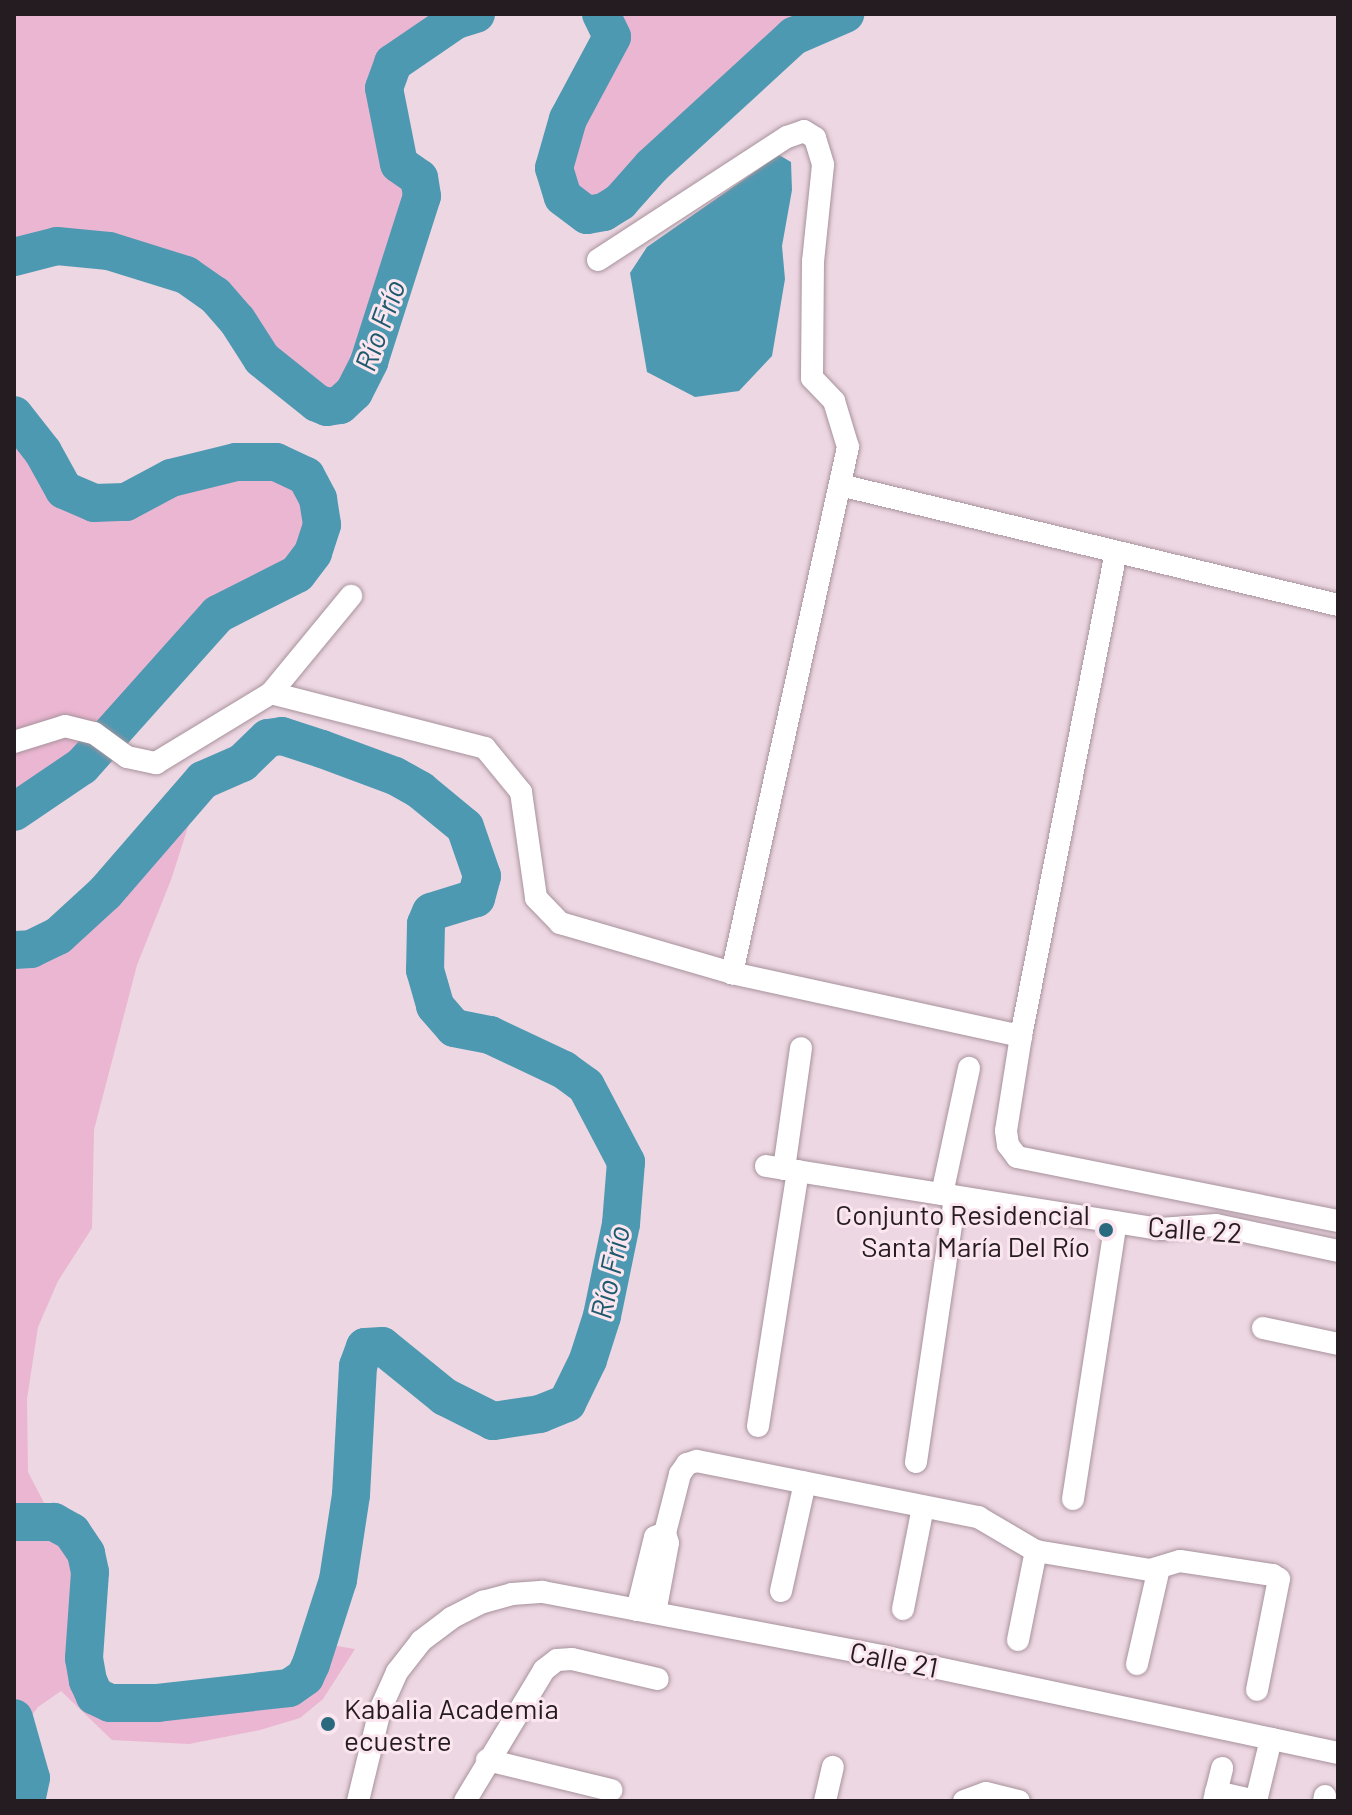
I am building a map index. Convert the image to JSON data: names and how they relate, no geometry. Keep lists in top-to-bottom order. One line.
{"streets":{"street":["Calle 22","Calle 21"]},"water":["Río Frío"],"places":["Conjunto Residencial Santa María Del Río","Kabalia Academia ecuestre"]}
